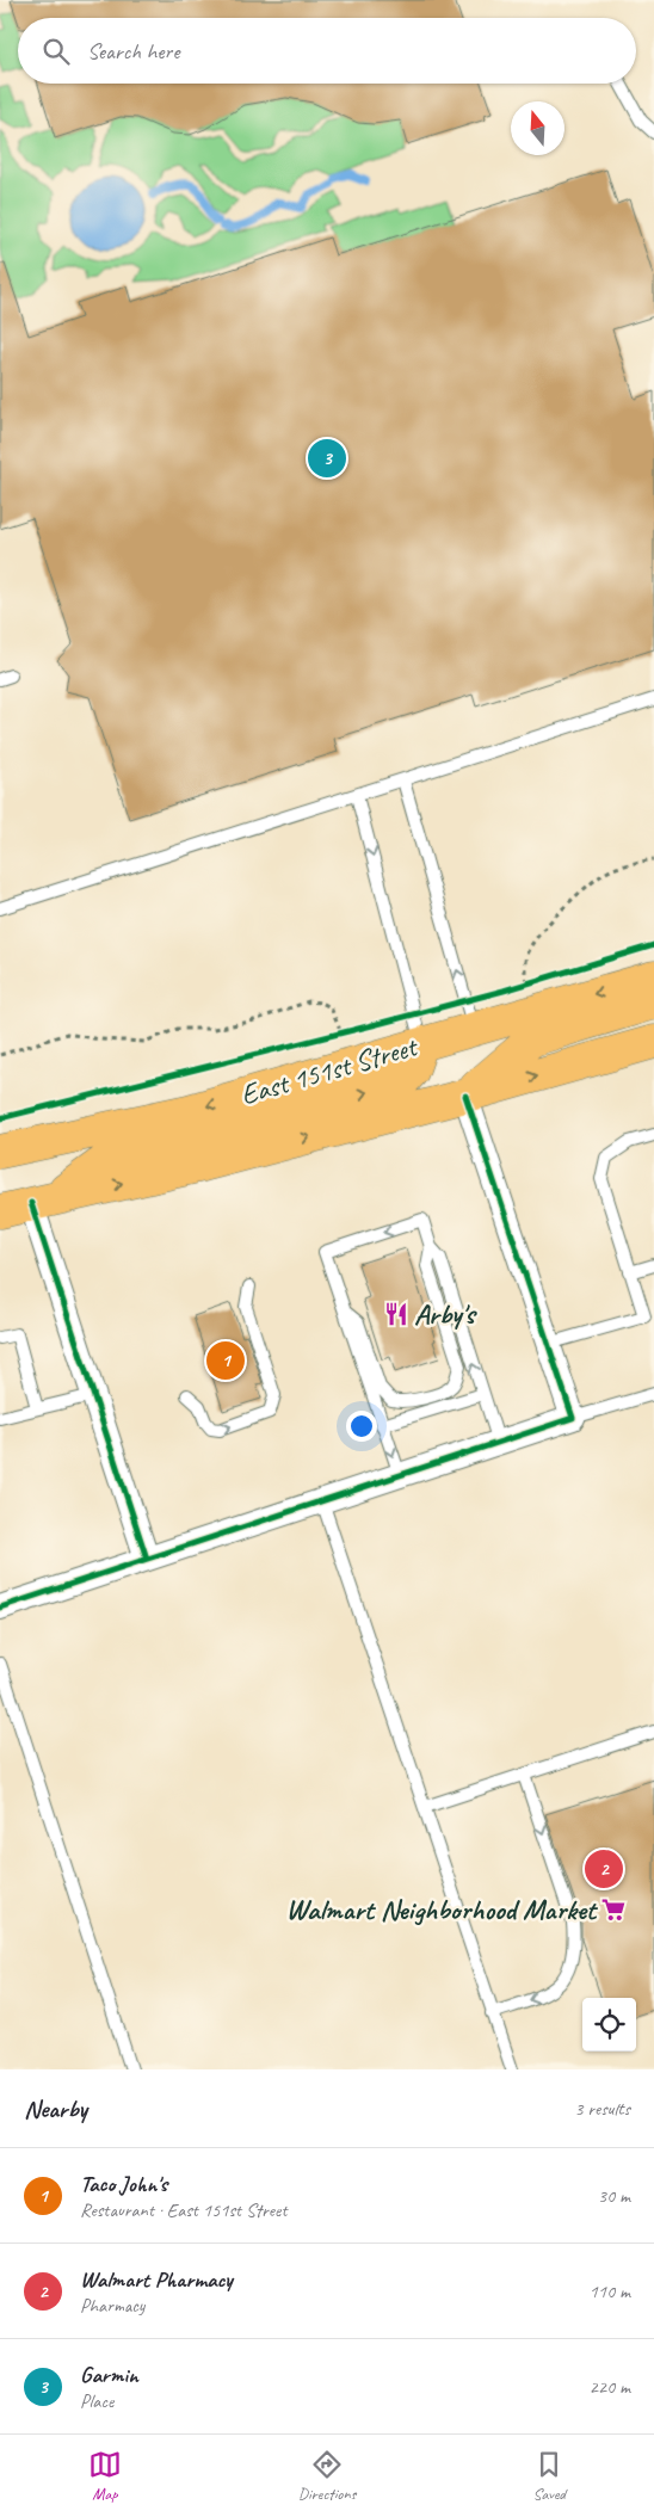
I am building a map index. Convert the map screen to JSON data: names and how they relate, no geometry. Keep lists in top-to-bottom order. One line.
{"streets":{"main road":["East 151st Street"]},"places":{"restaurant":["Arby's"],"supermarket":["Walmart Neighborhood Market"]},"north":"top","page":{"search":"Search here","pins":["3","1","2"],"heading":["Nearby","3 results"],"list":[{"mark":"1","name":"Taco John's","note":"Restaurant · East 151st Street","value":"30 m"},{"mark":"2","name":"Walmart Pharmacy","note":"Pharmacy","value":"110 m"},{"mark":"3","name":"Garmin","note":"Place","value":"220 m"}],"nav":["Map","Directions","Saved"]}}
